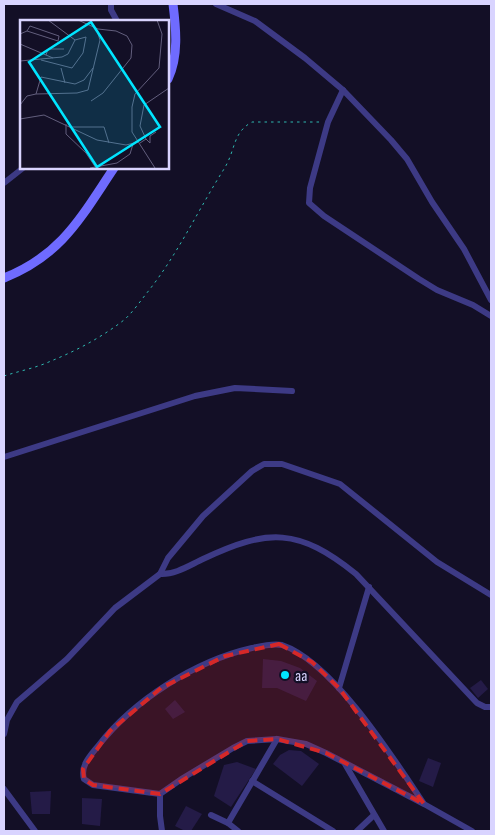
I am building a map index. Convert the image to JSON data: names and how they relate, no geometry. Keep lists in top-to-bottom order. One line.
{"places":["aa"]}
